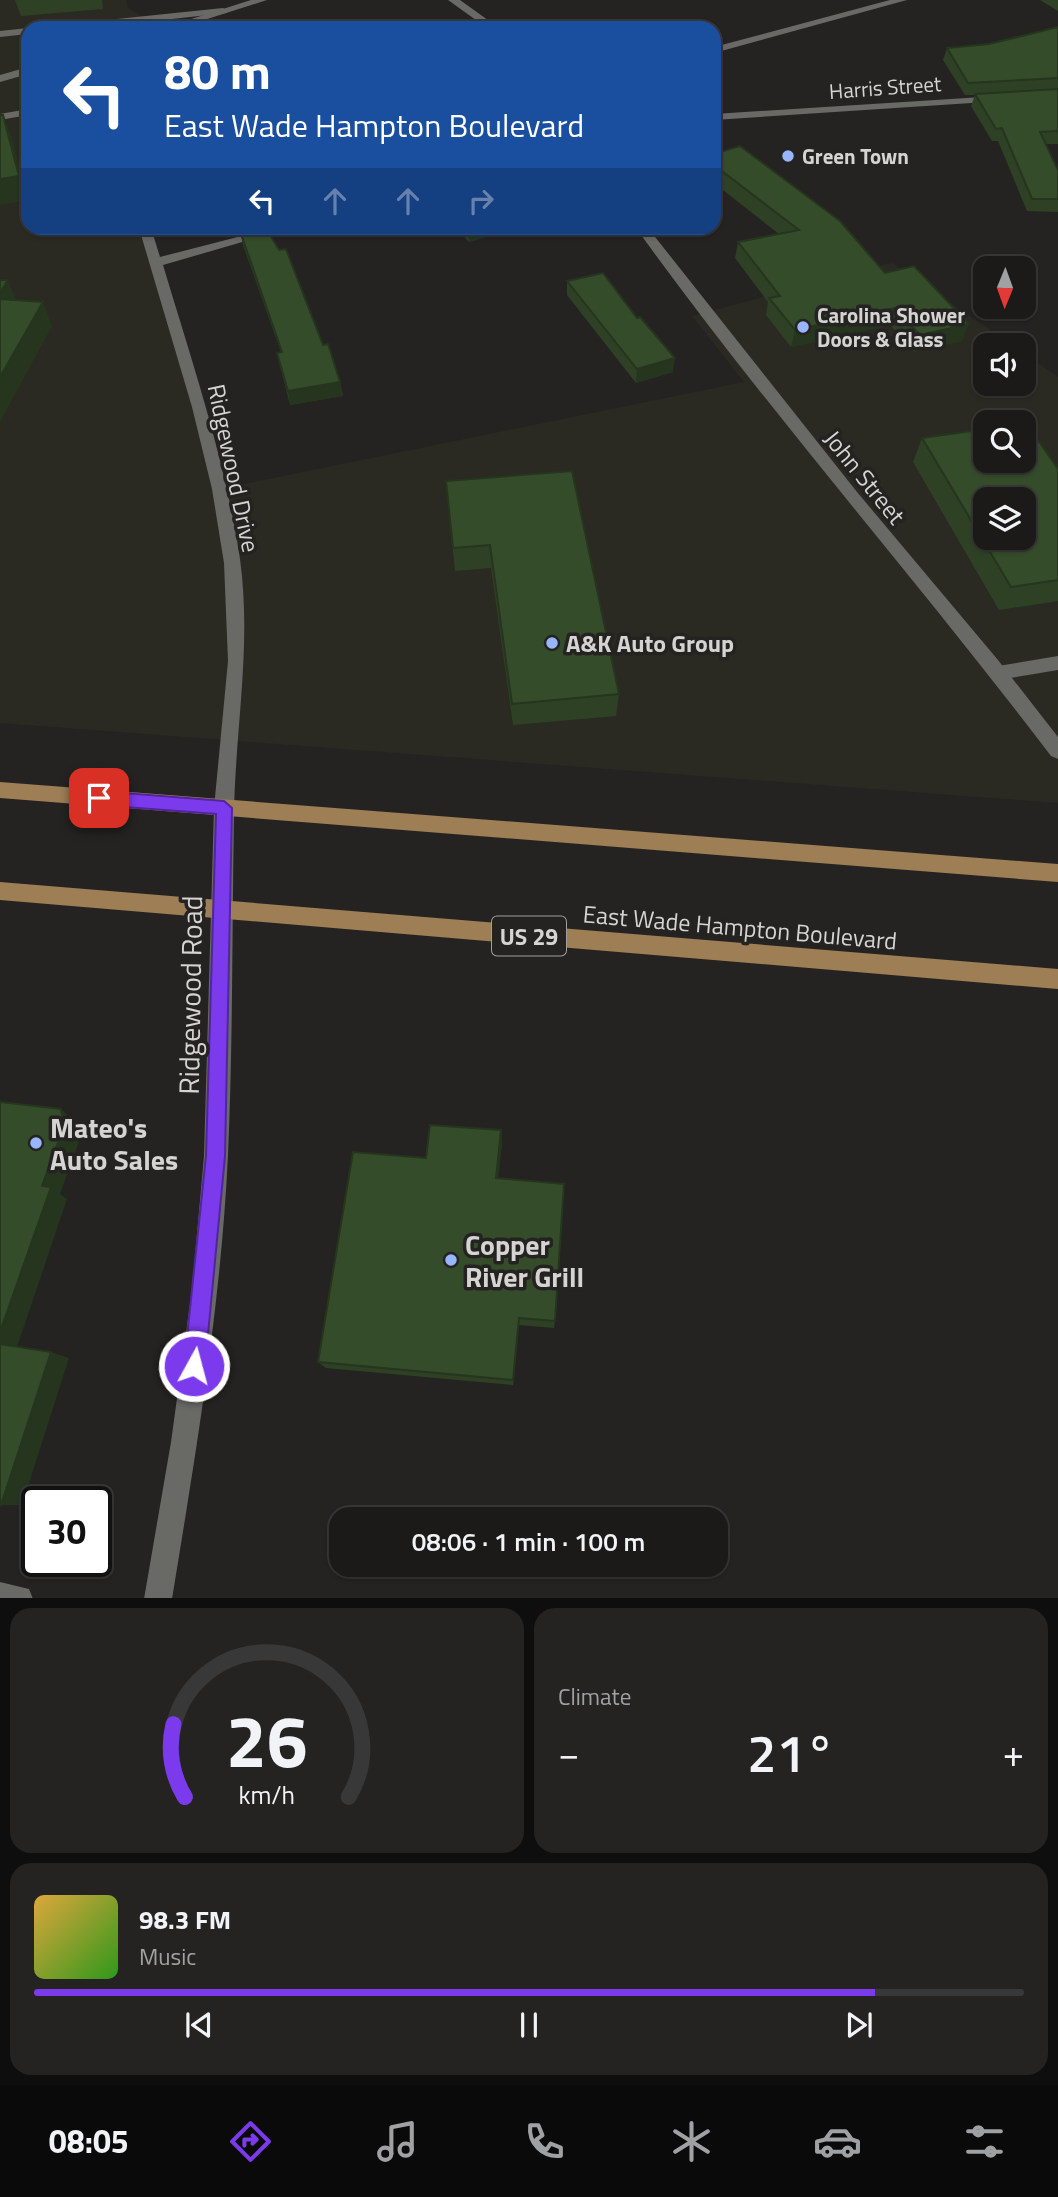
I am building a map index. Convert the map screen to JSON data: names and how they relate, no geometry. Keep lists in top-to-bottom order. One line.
{"streets":{"main road":["East Wade Hampton Boulevard","US 29"],"street":["Harris Street","Ridgewood Drive","John Street","Ridgewood Road"]},"crossings":[["Ridgewood Drive","Ridgewood Road"],["East Wade Hampton Boulevard","Ridgewood Road"]],"places":["Green Town","Carolina Shower Doors & Glass","A&K Auto Group","Mateo's Auto Sales","Copper River Grill"],"north":"bottom","page":{"turn":["80 m","East Wade Hampton Boulevard"],"limit":"30","trip":"08:06 · 1 min · 100 m","tile":"Climate","heat":["−","21°","+"],"song":["98.3 FM","Music"],"tabs":"08:05","gauge":["26","km/h"]}}
